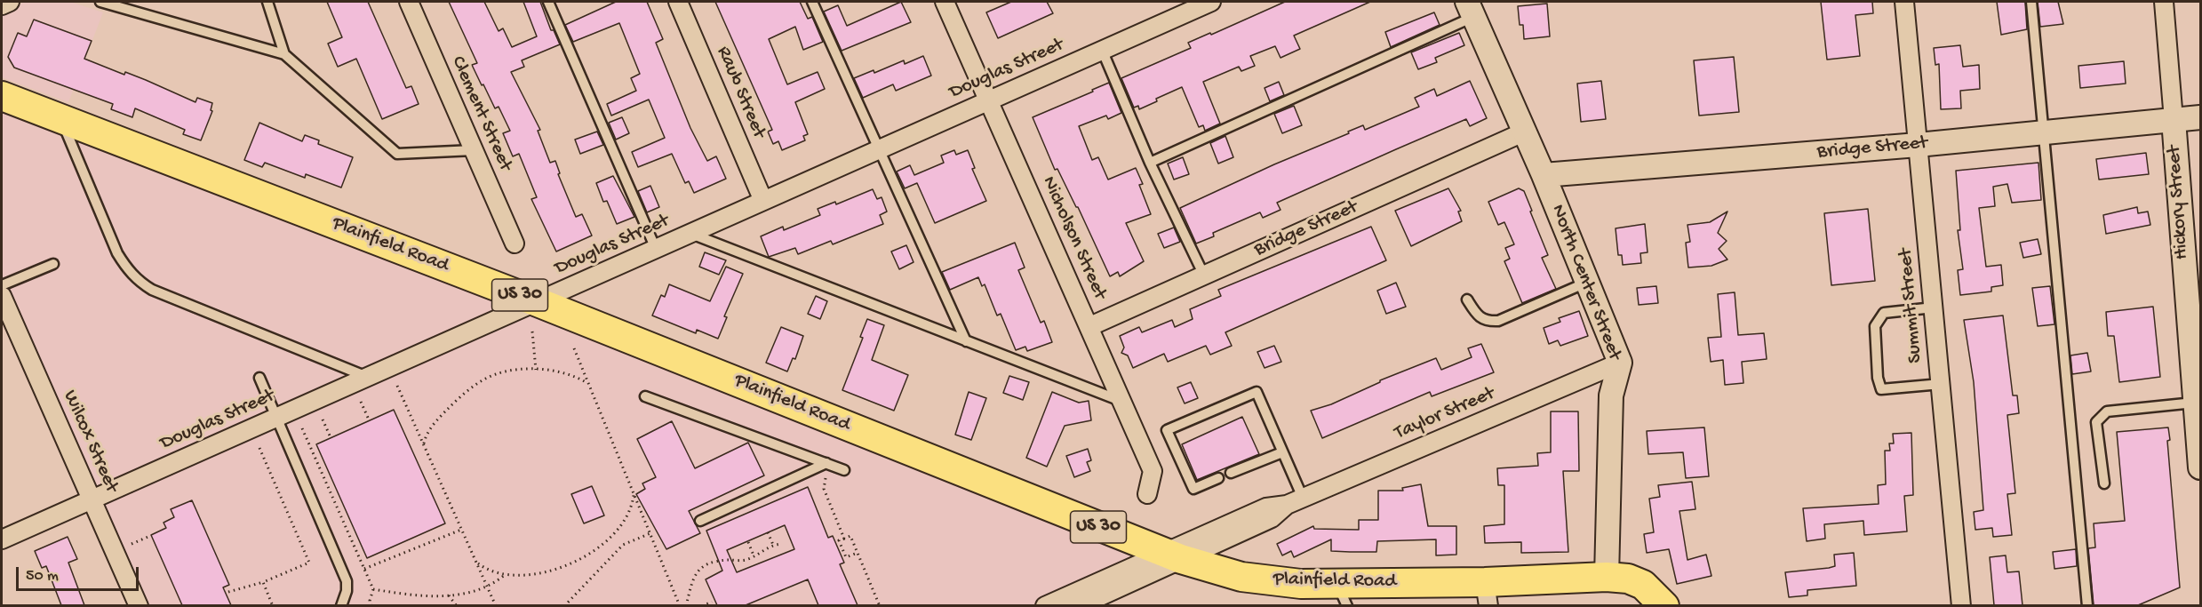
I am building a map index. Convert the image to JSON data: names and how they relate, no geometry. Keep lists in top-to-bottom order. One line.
{"streets":{"main road":["Plainfield Road","US 30"],"street":["Douglas Street","Raub Street","Clement Street","Bridge Street","Hickory Street","Nicholson Street","North Center Street","Summit Street","Taylor Street","Wilcox Street"]},"crossings":[["Douglas Street","Raub Street"],["Douglas Street","Nicholson Street"],["Douglas Street","Plainfield Road"],["Douglas Street","Wilcox Street"],["Bridge Street","Hickory Street"],["Bridge Street","Nicholson Street"],["Bridge Street","North Center Street"],["Bridge Street","Summit Street"],["Plainfield Road","North Center Street"],["Plainfield Road","US 30"],["Plainfield Road","Taylor Street"],["North Center Street","US 30"],["North Center Street","Taylor Street"]],"scale_bar":"50 m"}
